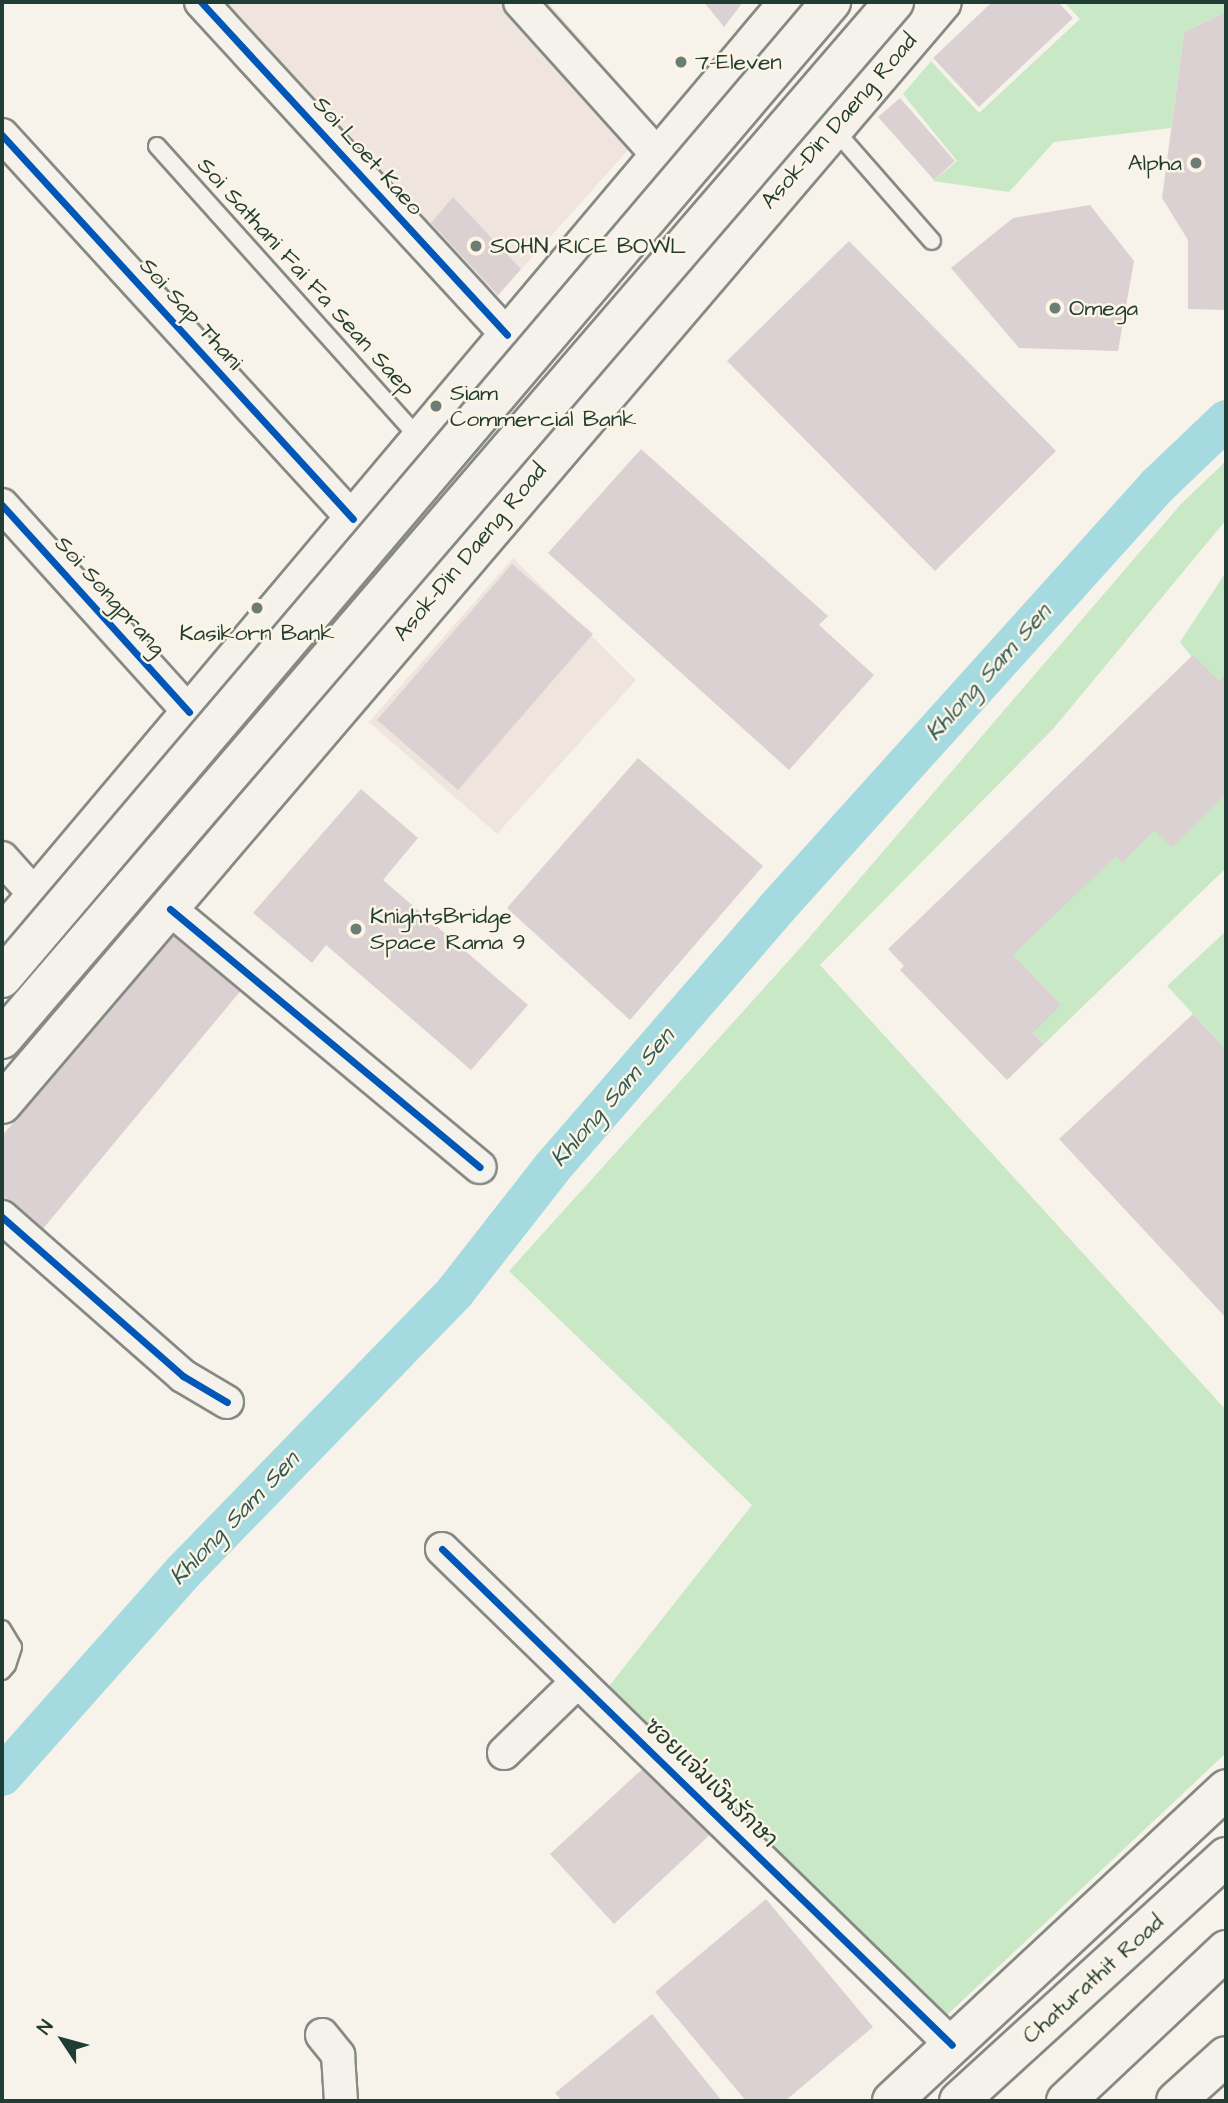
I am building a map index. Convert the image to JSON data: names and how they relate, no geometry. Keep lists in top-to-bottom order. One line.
{"streets":{"main road":["Asok-Din Daeng Road","Chaturathit Road"],"street":["Soi Loet Kaeo","Soi Sap Thani","Soi Songprang","ซอยแจ่มเงินรักษา"],"lane":["Soi Sathani Fai Fa Sean Saep"]},"water":["Khlong Sam Sen"],"places":["7-Eleven","Alpha","SOHN RICE BOWL","Omega","Siam Commercial Bank","Kasikorn Bank","KnightsBridge Space Rama 9"],"north":"top left"}
